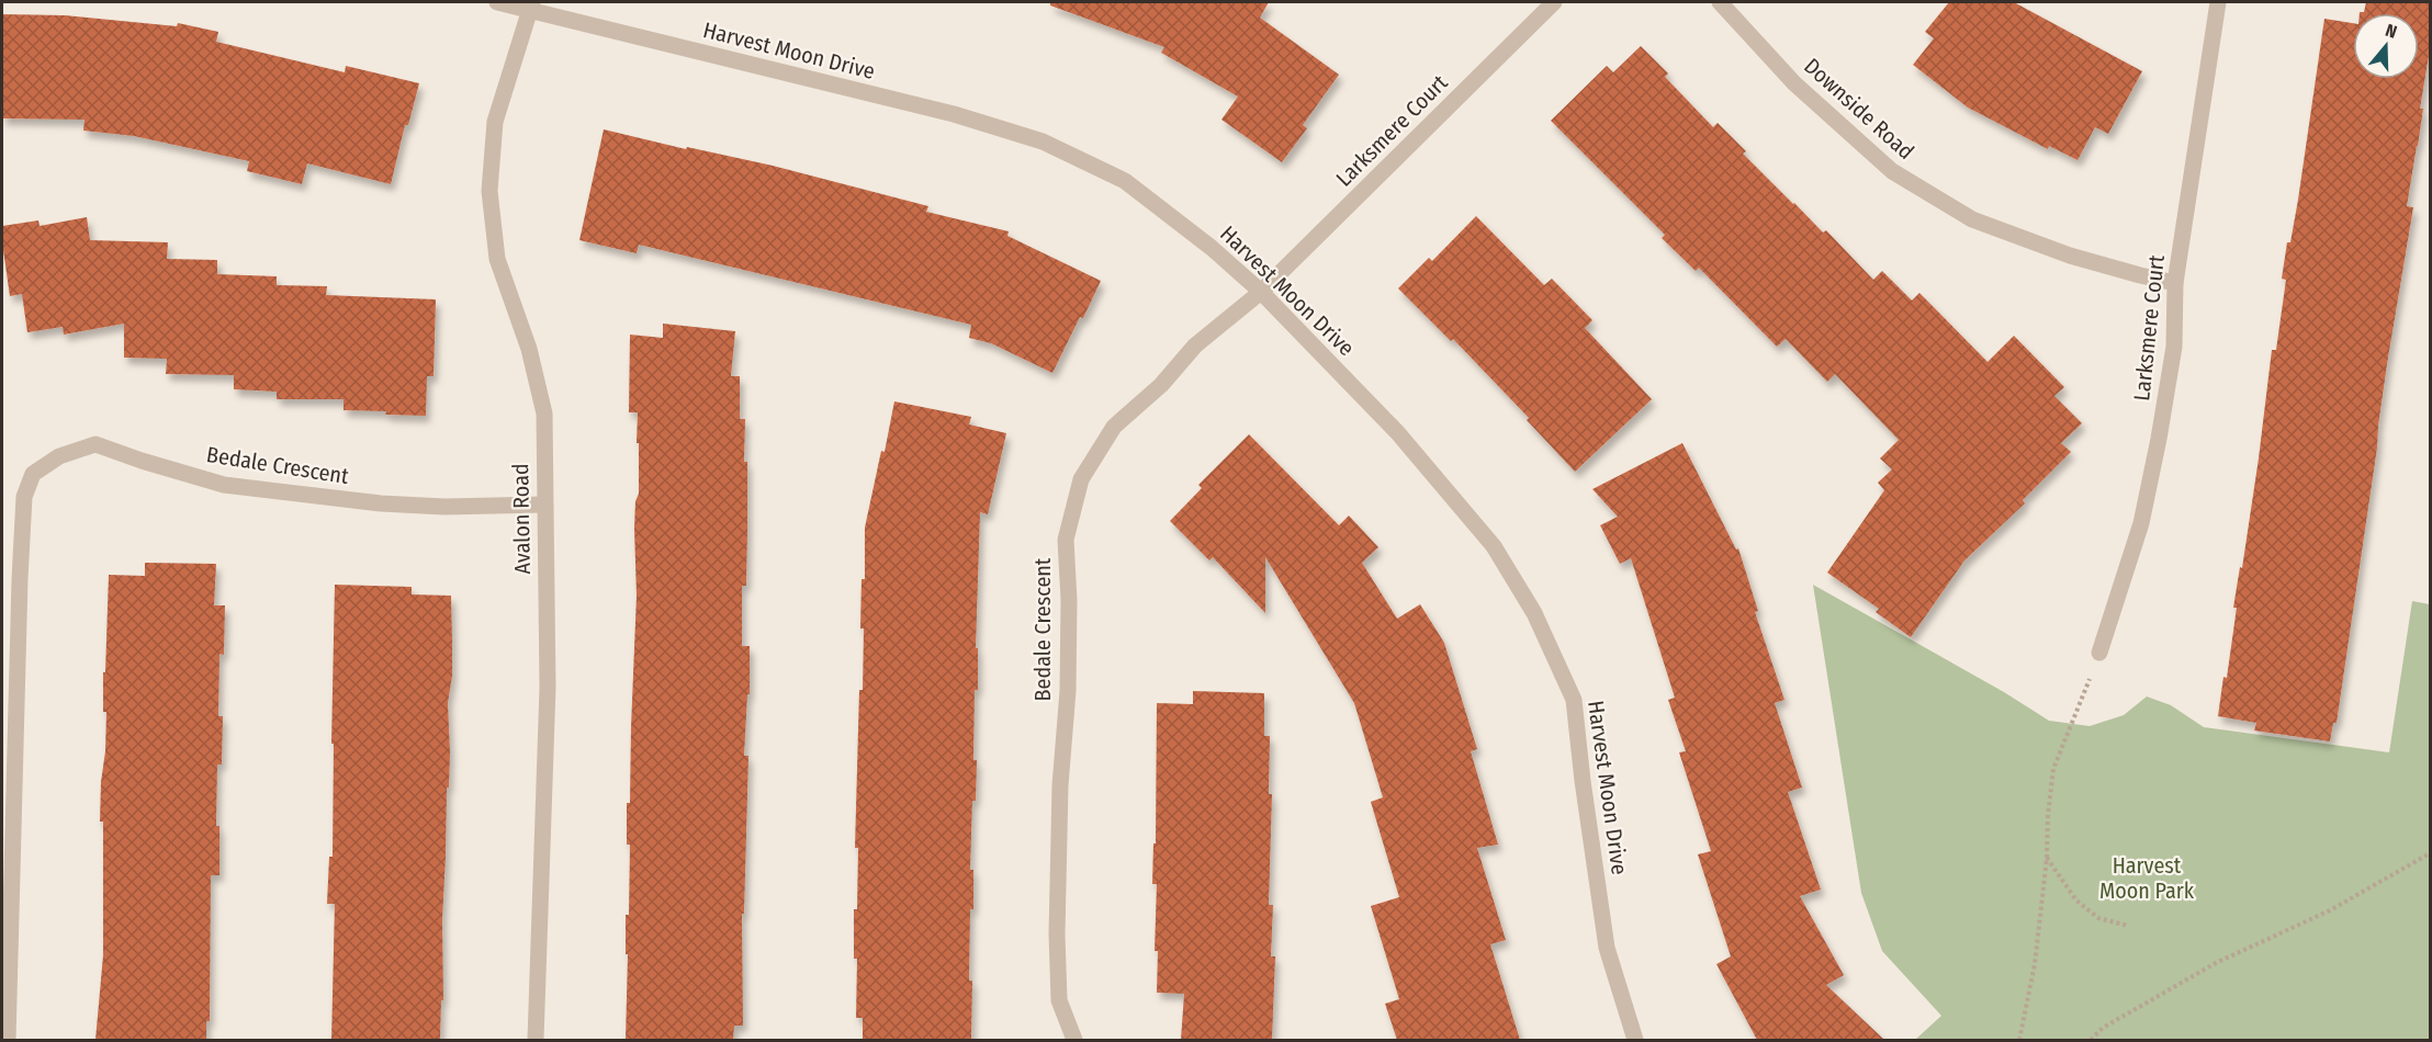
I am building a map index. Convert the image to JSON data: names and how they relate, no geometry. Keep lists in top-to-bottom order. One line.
{"streets":{"street":["Harvest Moon Drive","Downside Road","Larksmere Court","Bedale Crescent","Avalon Road"]},"crossings":[["Harvest Moon Drive","Larksmere Court"],["Harvest Moon Drive","Bedale Crescent"],["Harvest Moon Drive","Avalon Road"],["Downside Road","Larksmere Court"],["Larksmere Court","Bedale Crescent"],["Bedale Crescent","Avalon Road"]],"parks":["Harvest Moon Park"],"north":"top"}
